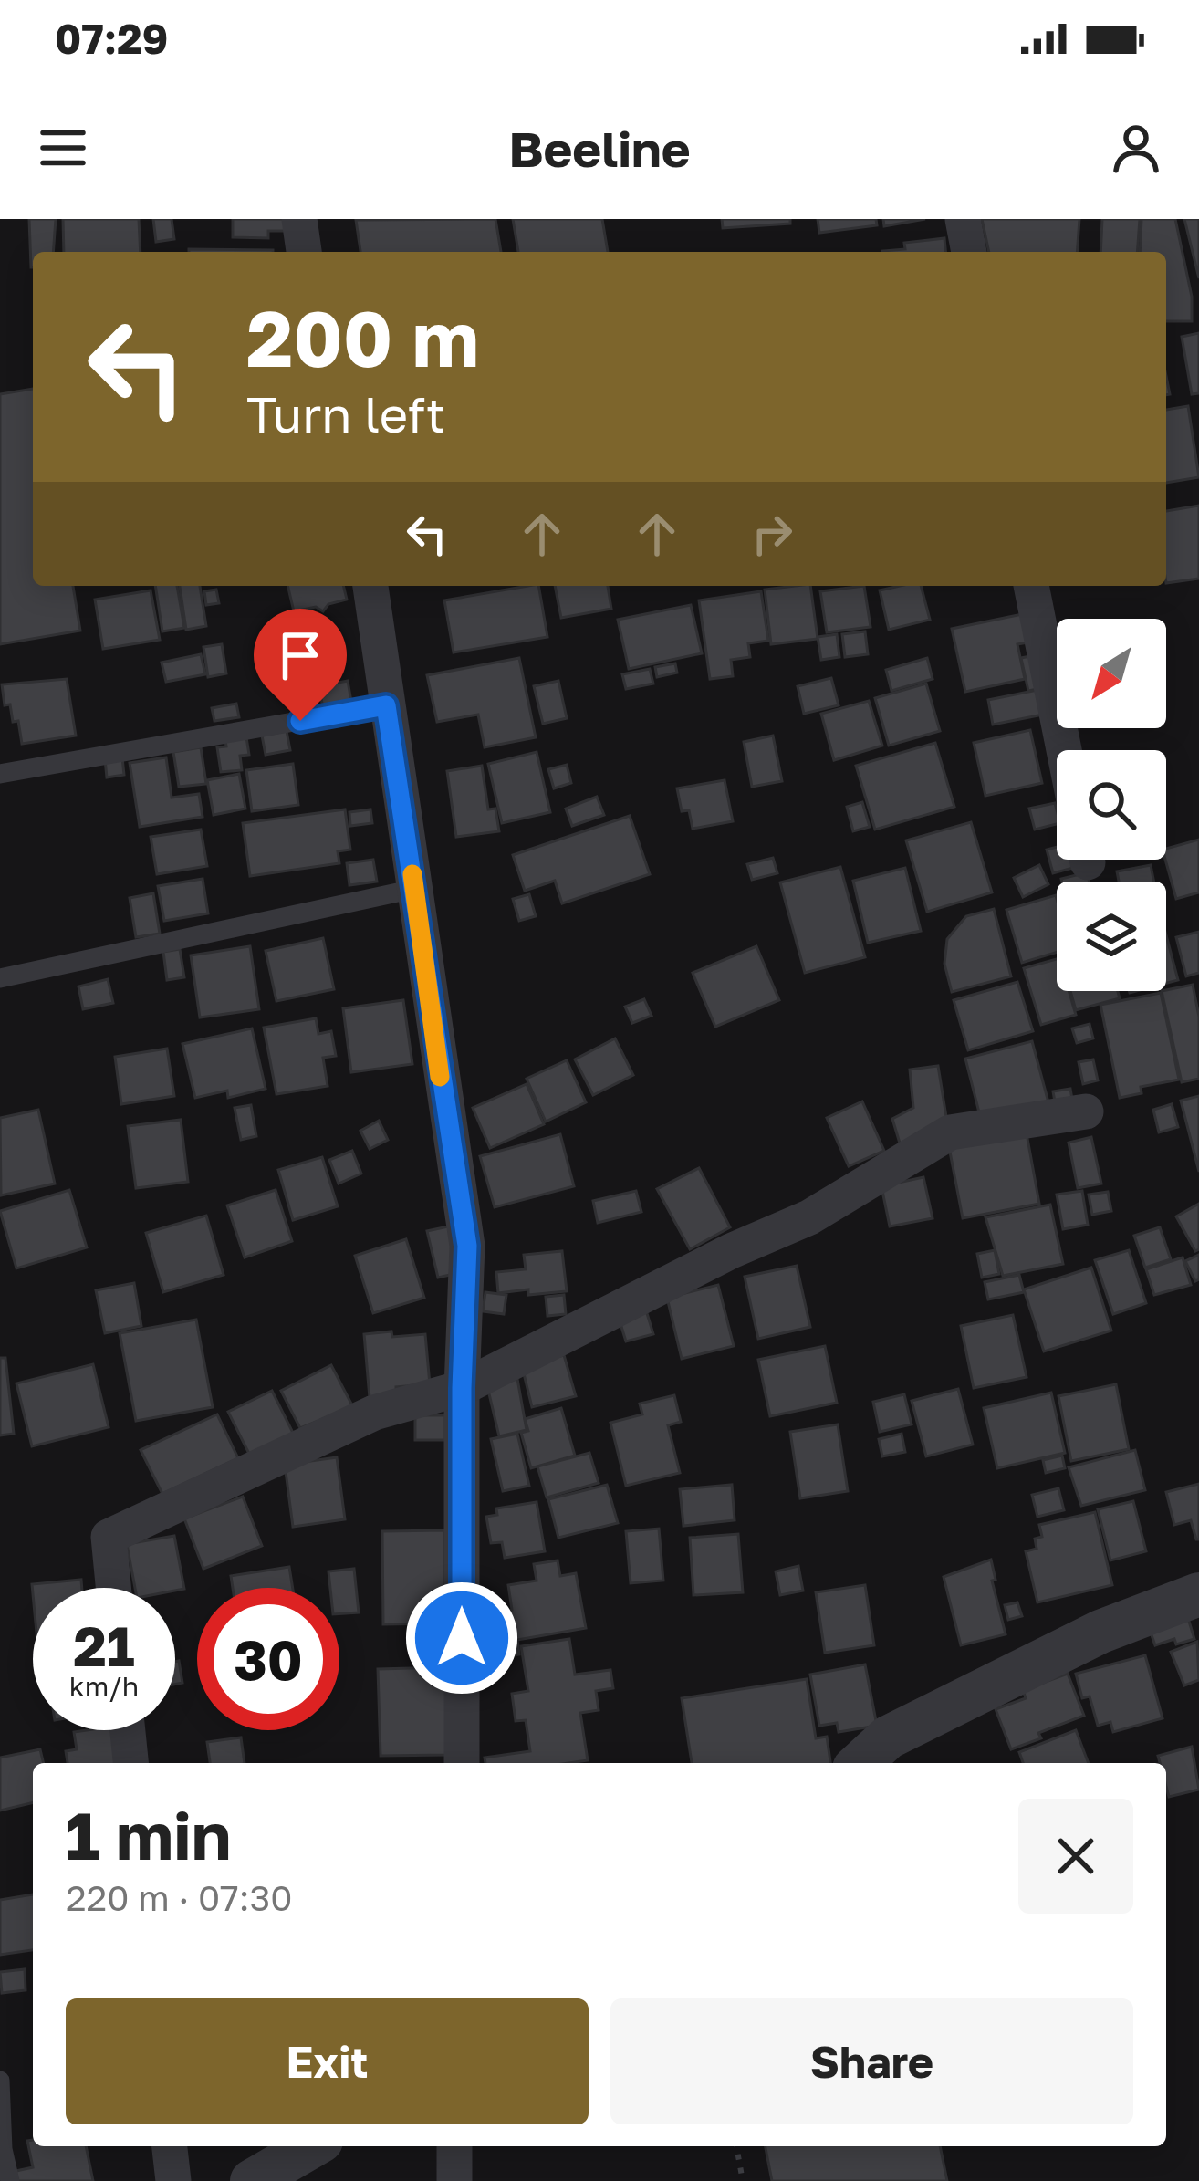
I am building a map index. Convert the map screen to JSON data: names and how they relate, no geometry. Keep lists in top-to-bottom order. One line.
{"north":"bottom left","page":{"status":"07:29","header":"Beeline","turn":["200 m","Turn left"],"speed":"21 km/h","limit":"30","heading":["1 min","220 m · 07:30"],"buttons":["Exit","Share"]}}
